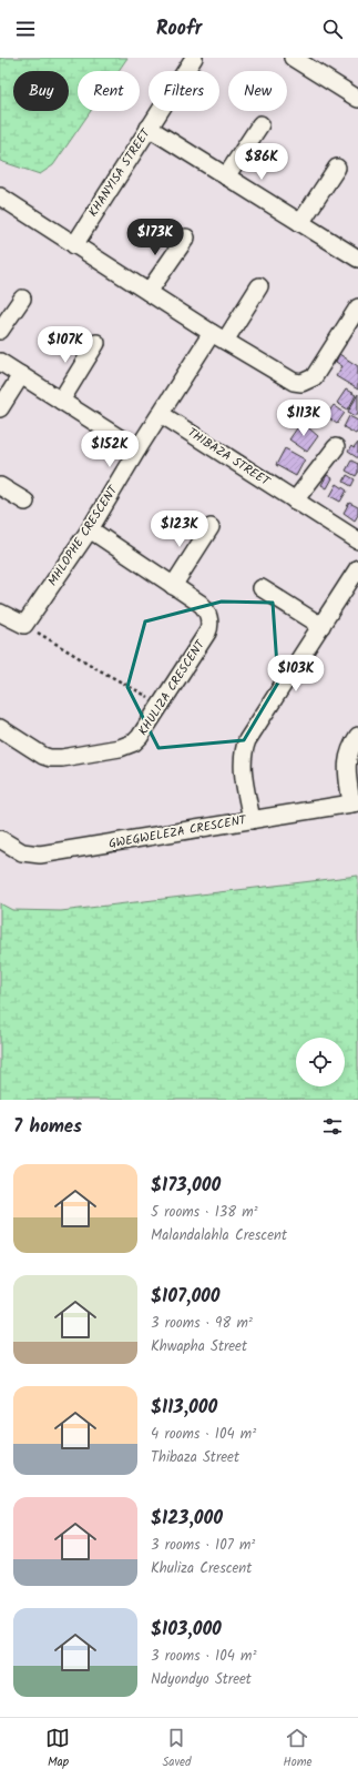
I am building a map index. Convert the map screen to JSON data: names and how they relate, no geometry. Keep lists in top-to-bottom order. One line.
{"streets":{"street":["KHANYISA STREET","THIBAZA STREET","MHLOPHE CRESCENT","KHULIZA CRESCENT","GWEGWELEZA CRESCENT"]},"crossings":[["THIBAZA STREET","MHLOPHE CRESCENT"],["MHLOPHE CRESCENT","KHULIZA CRESCENT"]],"page":{"header":"Roofr","chip":["Buy","Rent","Filters","New"],"price":["$86K","$173K","$107K","$113K","$152K","$123K","$103K"],"heading":"7 homes","list":[{"name":"$173,000","note":"5 rooms · 138 m² · Malandalahla Crescent"},{"name":"$107,000","note":"3 rooms · 98 m² · Khwapha Street"},{"name":"$113,000","note":"4 rooms · 104 m² · Thibaza Street"},{"name":"$123,000","note":"3 rooms · 107 m² · Khuliza Crescent"},{"name":"$103,000","note":"3 rooms · 104 m² · Ndyondyo Street"}],"tabs":["Map","Saved","Home"]}}
